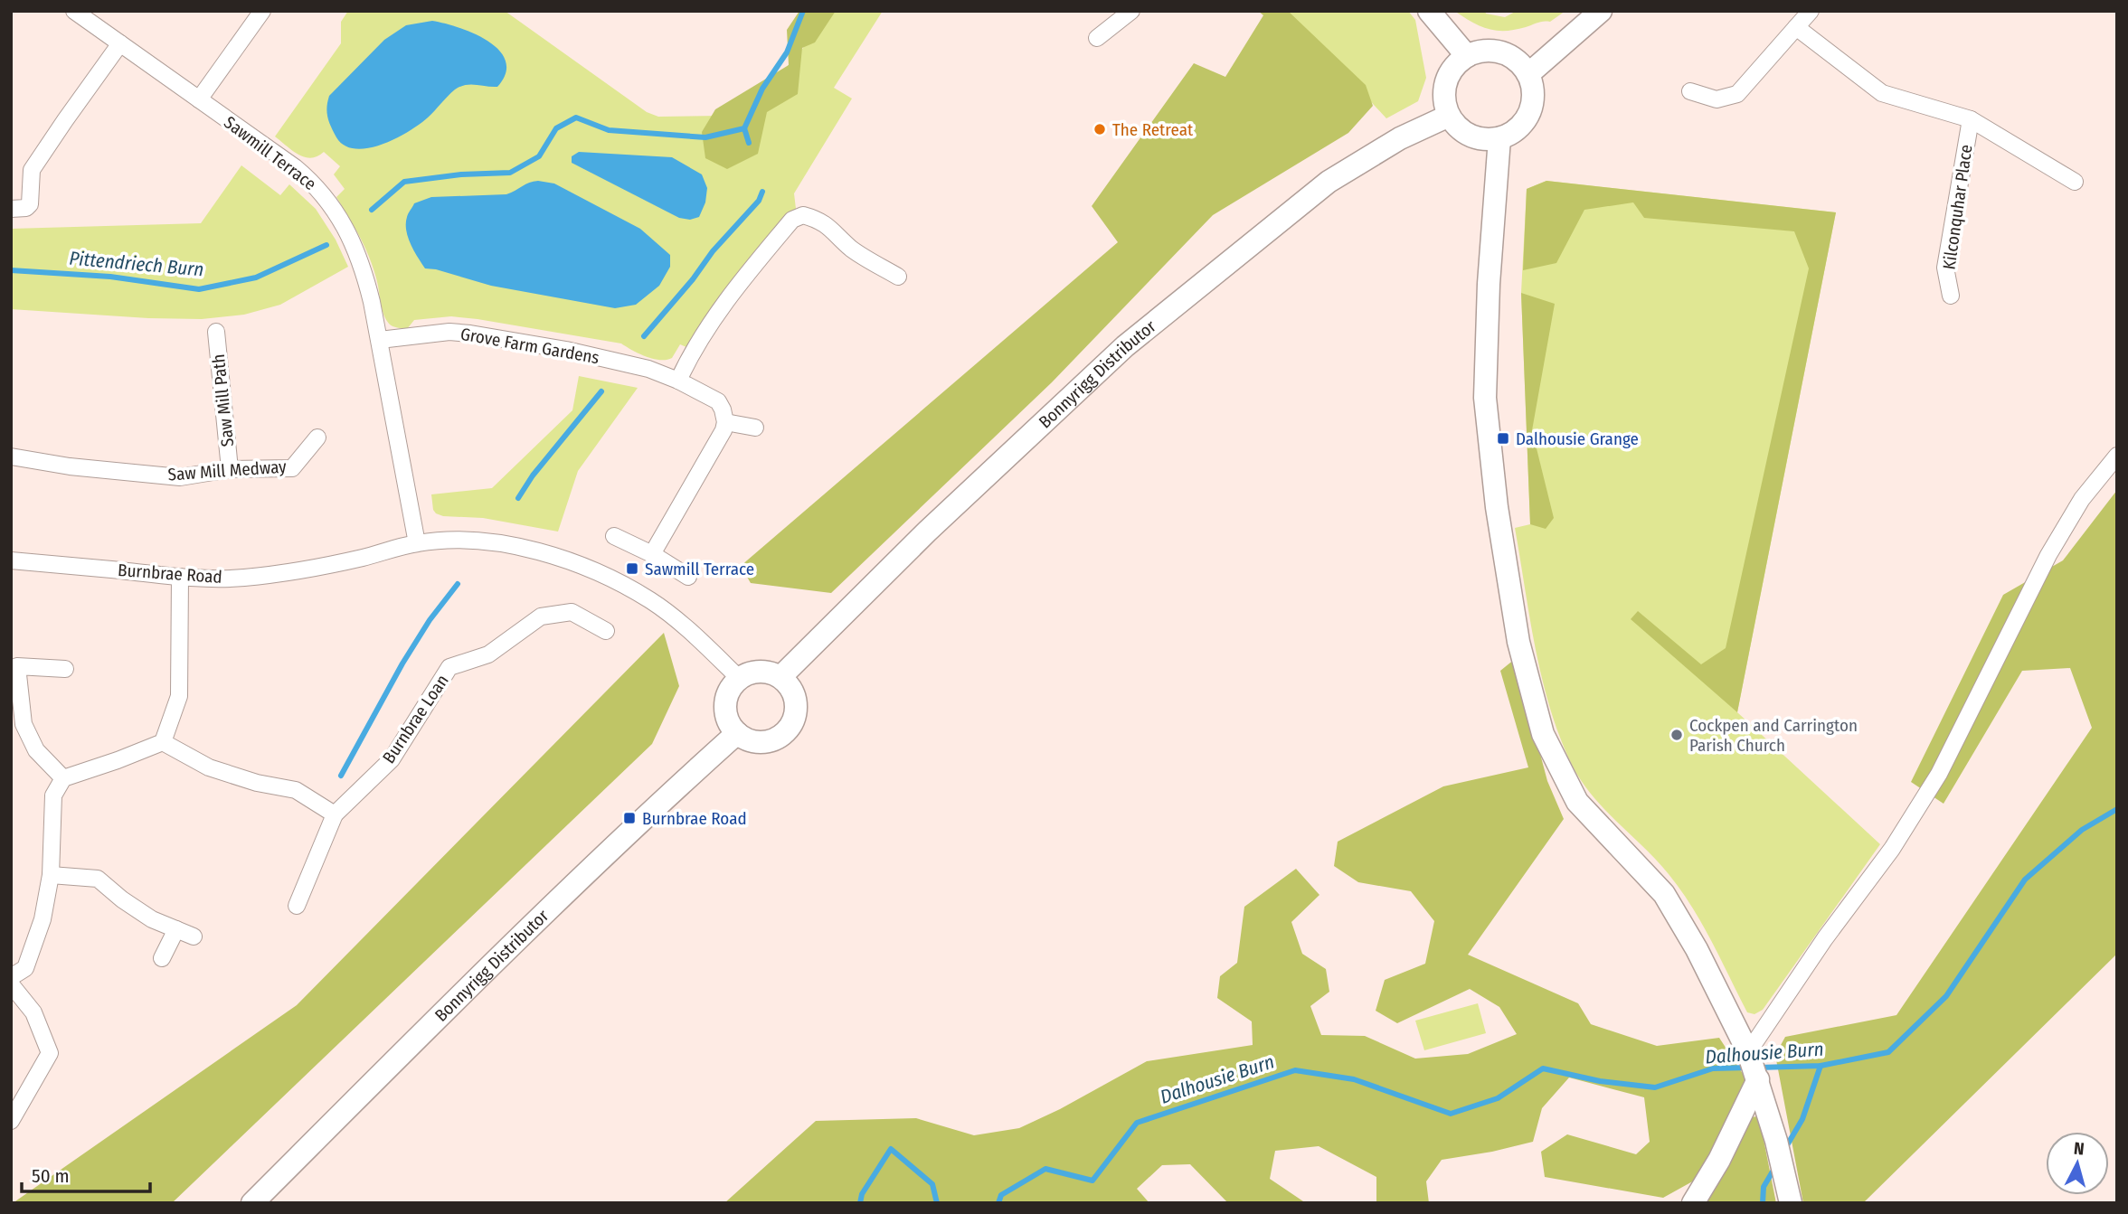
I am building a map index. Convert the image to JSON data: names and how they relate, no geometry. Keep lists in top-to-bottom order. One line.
{"streets":{"main road":["Bonnyrigg Distributor"],"street":["Sawmill Terrace","Kilconquhar Place","Grove Farm Gardens","Saw Mill Path","Saw Mill Medway","Burnbrae Road","Burnbrae Loan"]},"crossings":[["Sawmill Terrace","Grove Farm Gardens"],["Sawmill Terrace","Burnbrae Road"],["Bonnyrigg Distributor","Burnbrae Road"],["Saw Mill Path","Saw Mill Medway"]],"water":["Pittendriech Burn","Dalhousie Burn"],"places":{"other":["The Retreat","Cockpen and Carrington Parish Church"],"transit":["Dalhousie Grange","Sawmill Terrace","Burnbrae Road"]},"scale_bar":"50 m","north":"top"}
